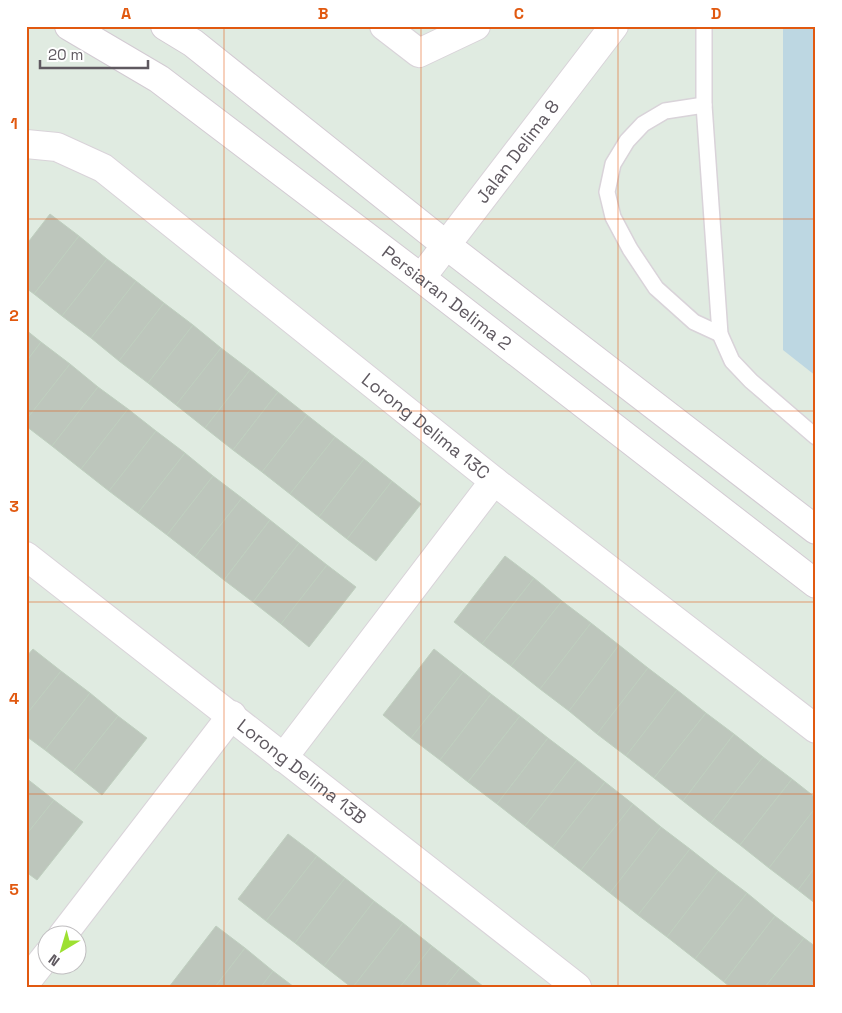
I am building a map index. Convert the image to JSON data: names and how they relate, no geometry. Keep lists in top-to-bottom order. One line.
{"streets":{"street":["Jalan Delima 8","Persiaran Delima 2","Lorong Delima 13C","Lorong Delima 13B"]},"crossings":[["Jalan Delima 8","Persiaran Delima 2"]],"scale_bar":"20 m","north":"bottom left","grid":{"columns":["A","B","C","D"],"rows":["1","2","3","4","5"]}}
